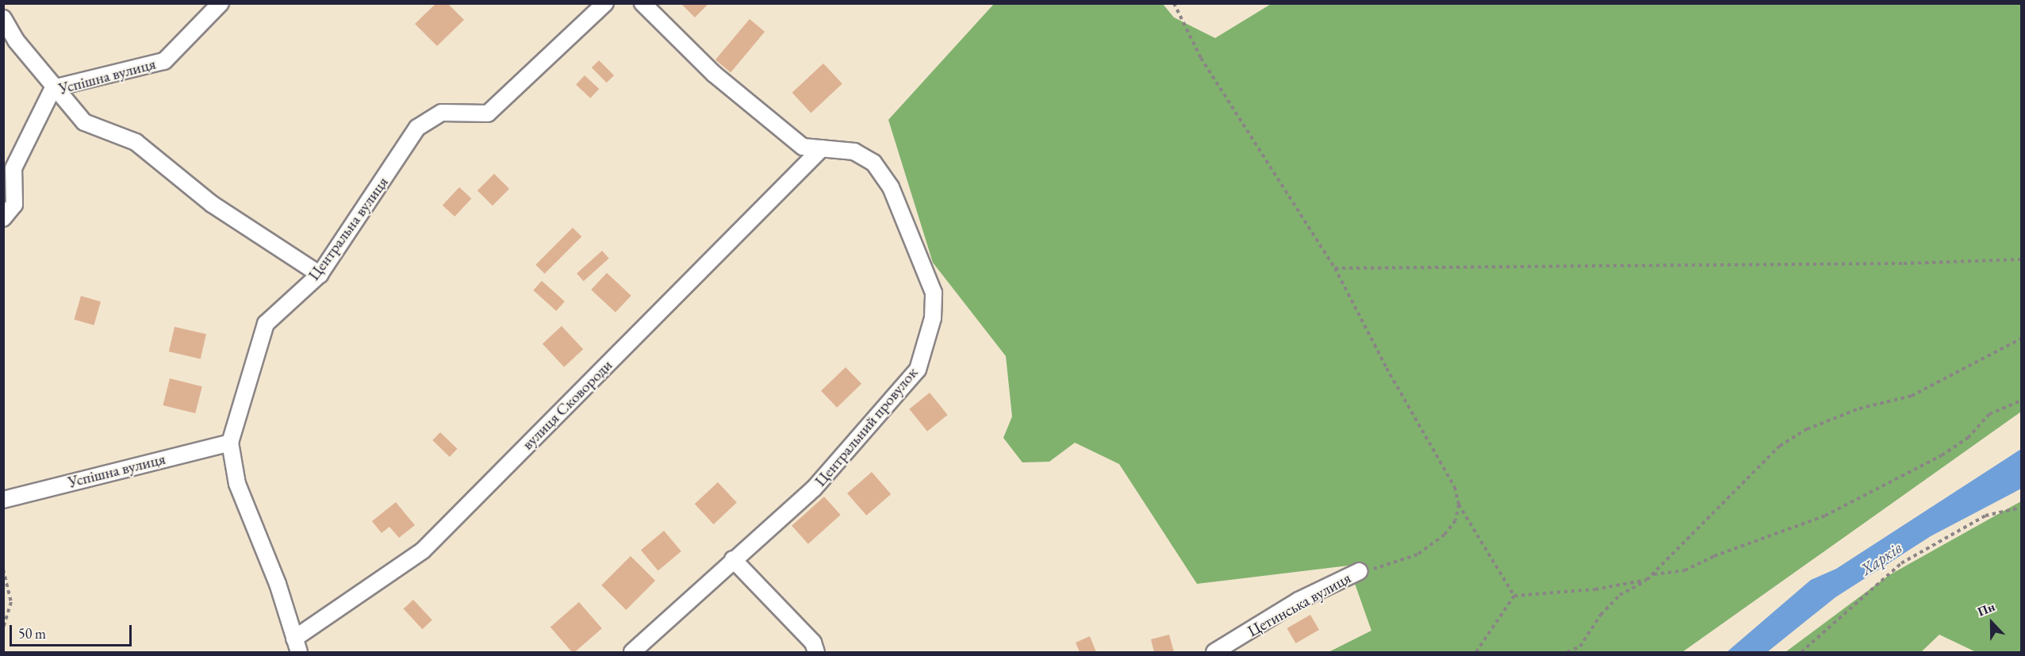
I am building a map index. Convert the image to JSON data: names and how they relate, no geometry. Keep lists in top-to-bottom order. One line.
{"streets":{"street":["Успішна вулиця","Центральна вулиця","вулиця Сковороди","Центральний провулок","Цетинська вулиця"]},"crossings":[["Успішна вулиця","Центральна вулиця"],["Центральна вулиця","вулиця Сковороди"],["вулиця Сковороди","Центральний провулок"]],"water":["Харків"],"scale_bar":"50 m","north":"top"}
